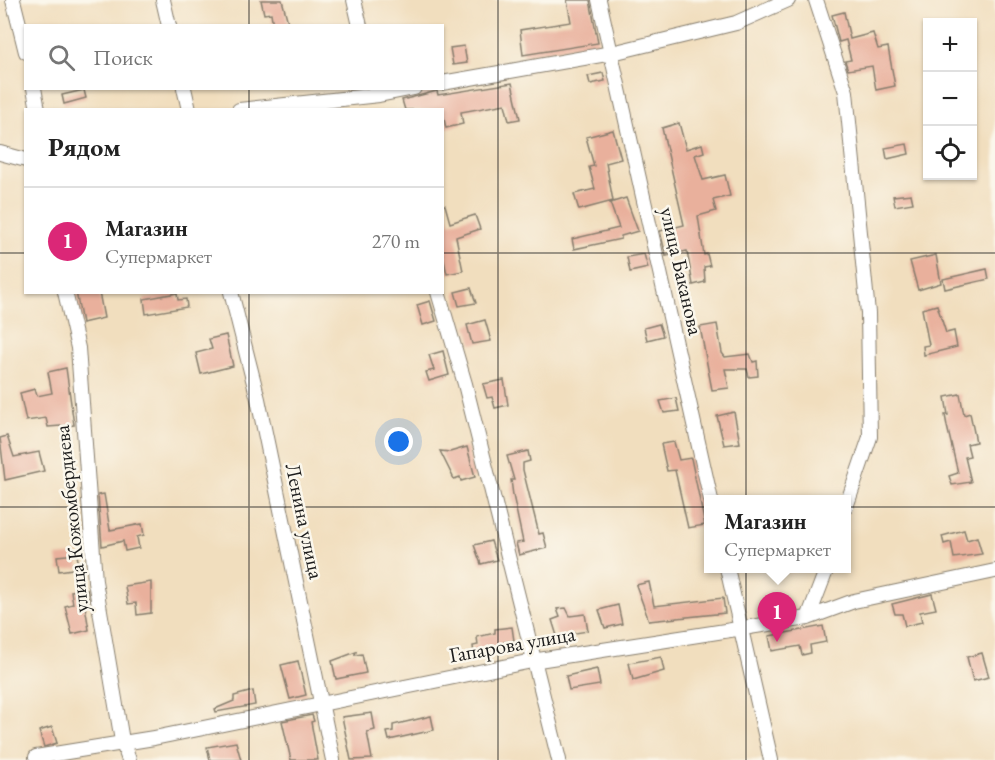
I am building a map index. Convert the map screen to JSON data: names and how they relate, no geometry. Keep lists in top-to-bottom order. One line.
{"streets":{"street":["улица Баканова","улица Кожомбердиева","Ленина улица","Гапарова улица"]},"crossings":[["улица Кожомбердиева","Гапарова улица"],["Ленина улица","Гапарова улица"]],"page":{"map_buttons":["+","−"],"search":"Поиск","heading":"Рядом","list":[{"mark":"1","name":"Магазин","note":"Супермаркет","value":"270 m"}],"popup":["Магазин","Супермаркет"],"pins":"1"}}
